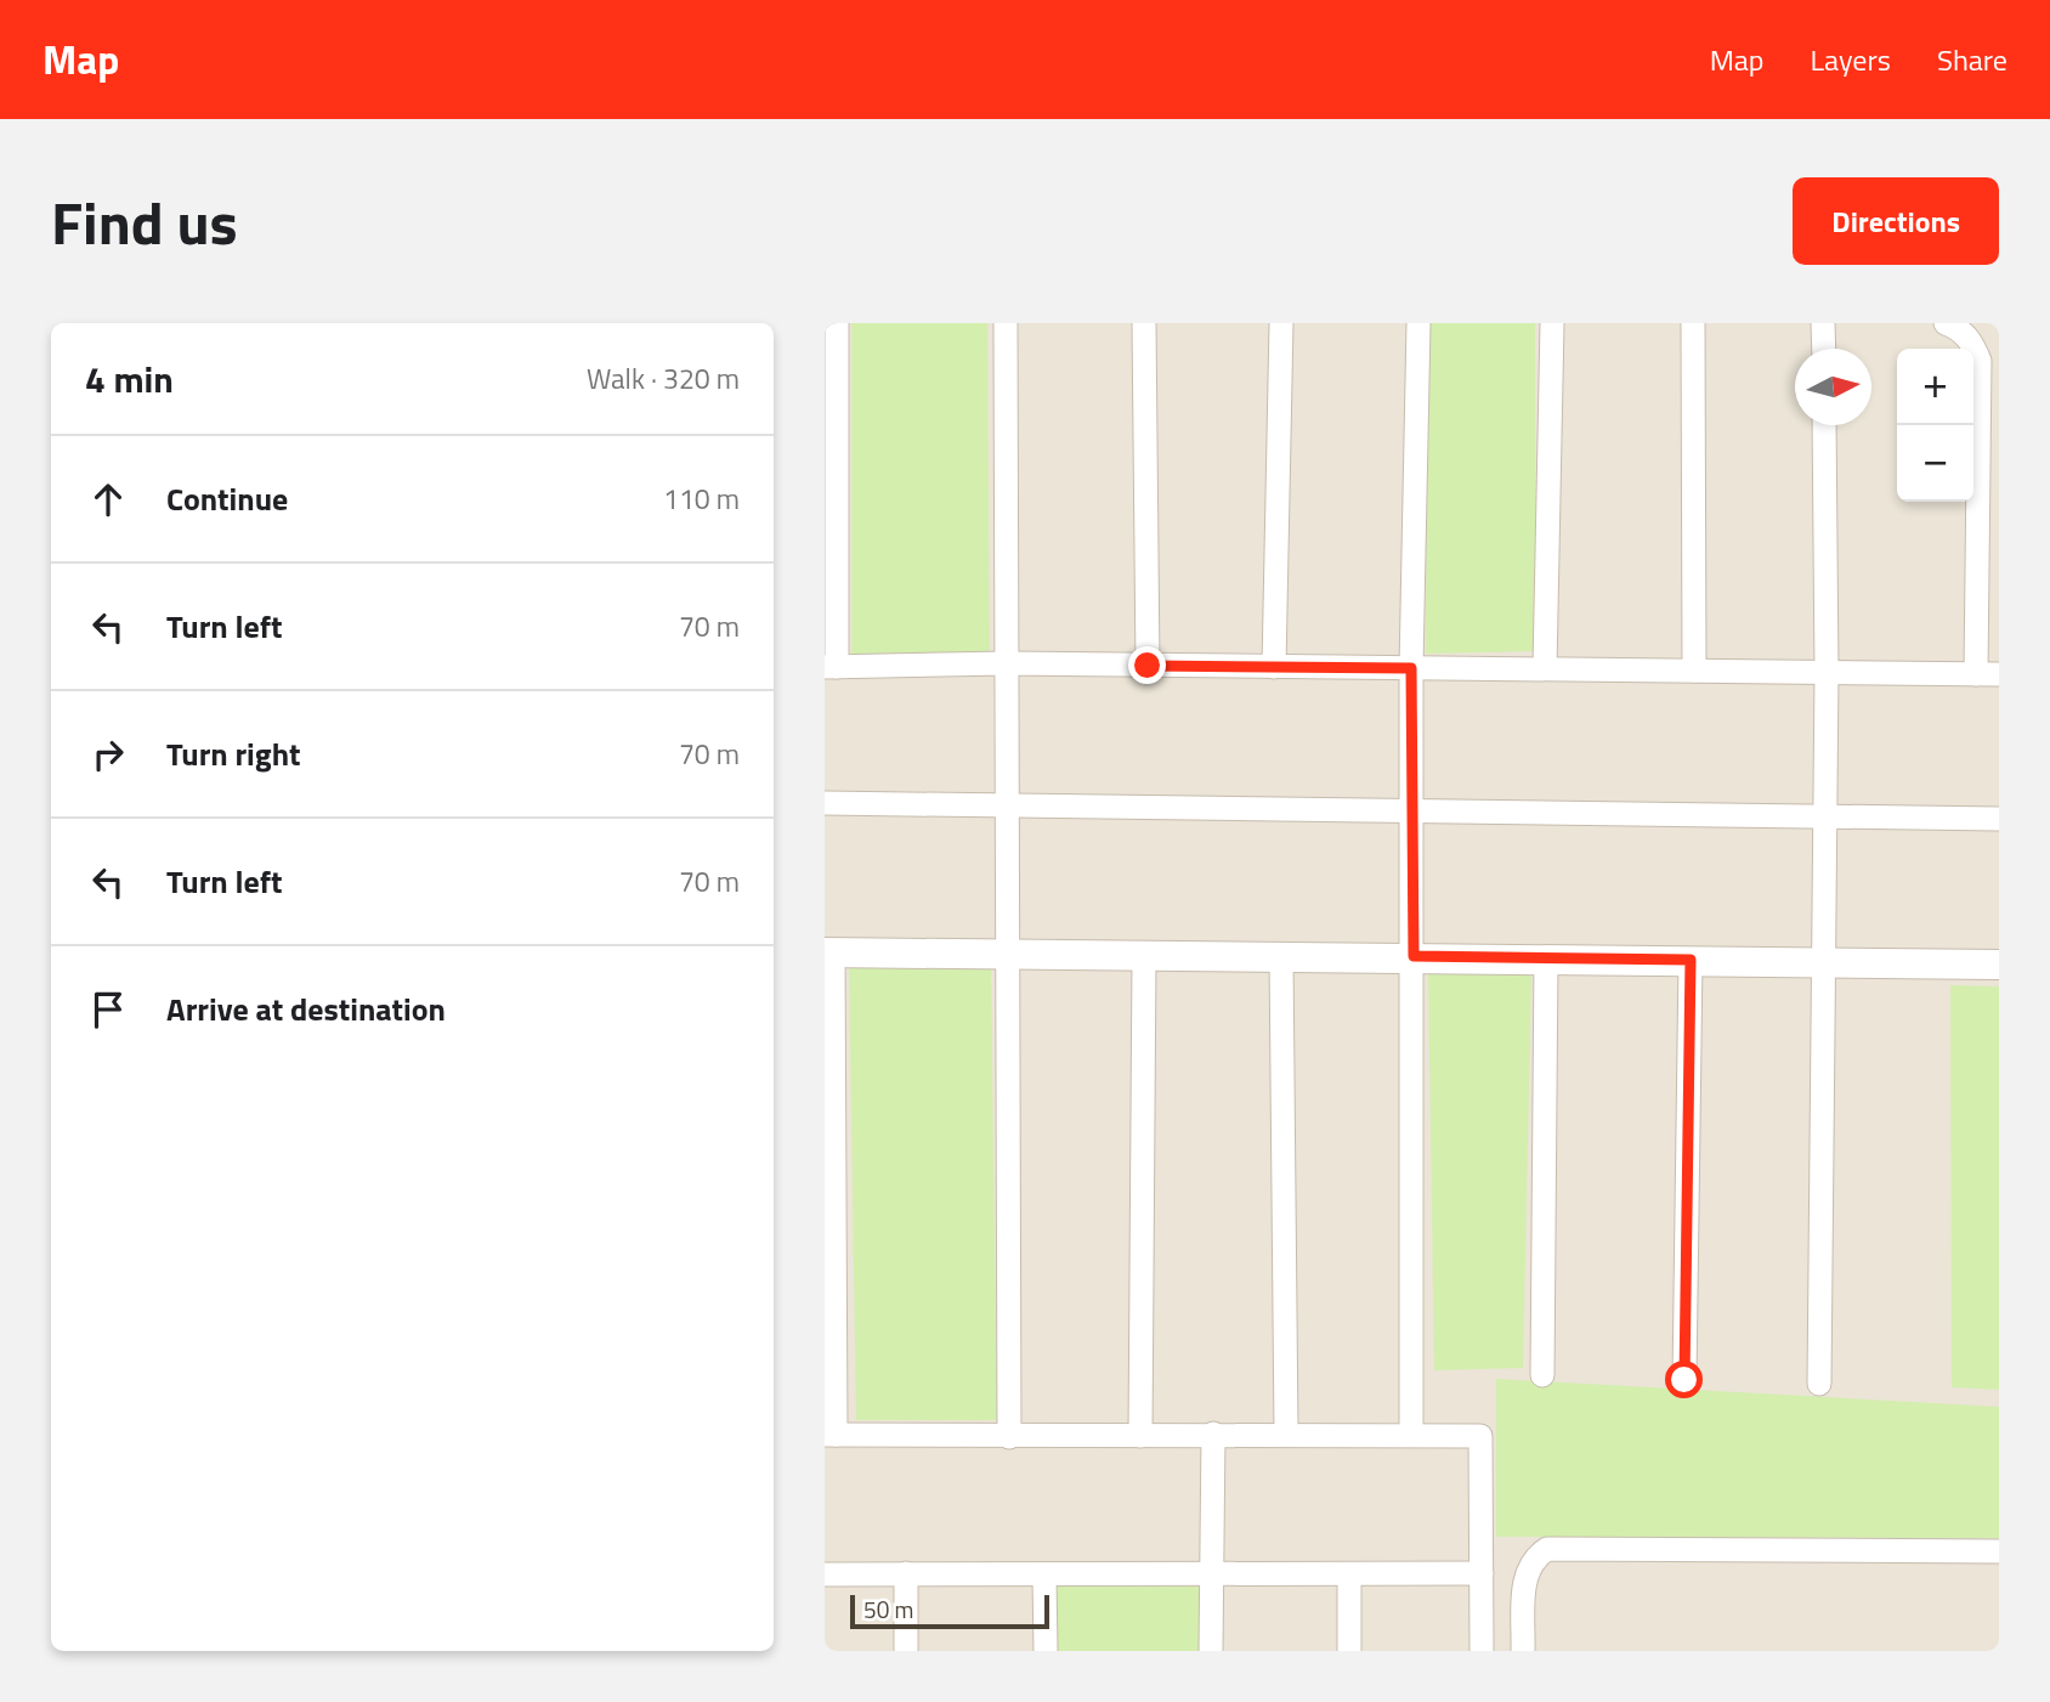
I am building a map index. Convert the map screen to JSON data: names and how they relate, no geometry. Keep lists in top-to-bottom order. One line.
{"scale_bar":"50 m","north":"right","page":{"header":"Map","nav":["Map","Layers","Share"],"title":"Find us","buttons":"Directions","heading":["4 min","Walk · 320 m"],"map_buttons":["+","−"],"list":[["Continue","110 m"],["Turn left","70 m"],["Turn right","70 m"],["Turn left","70 m"],"Arrive at destination"],"scale":"50 m"}}
